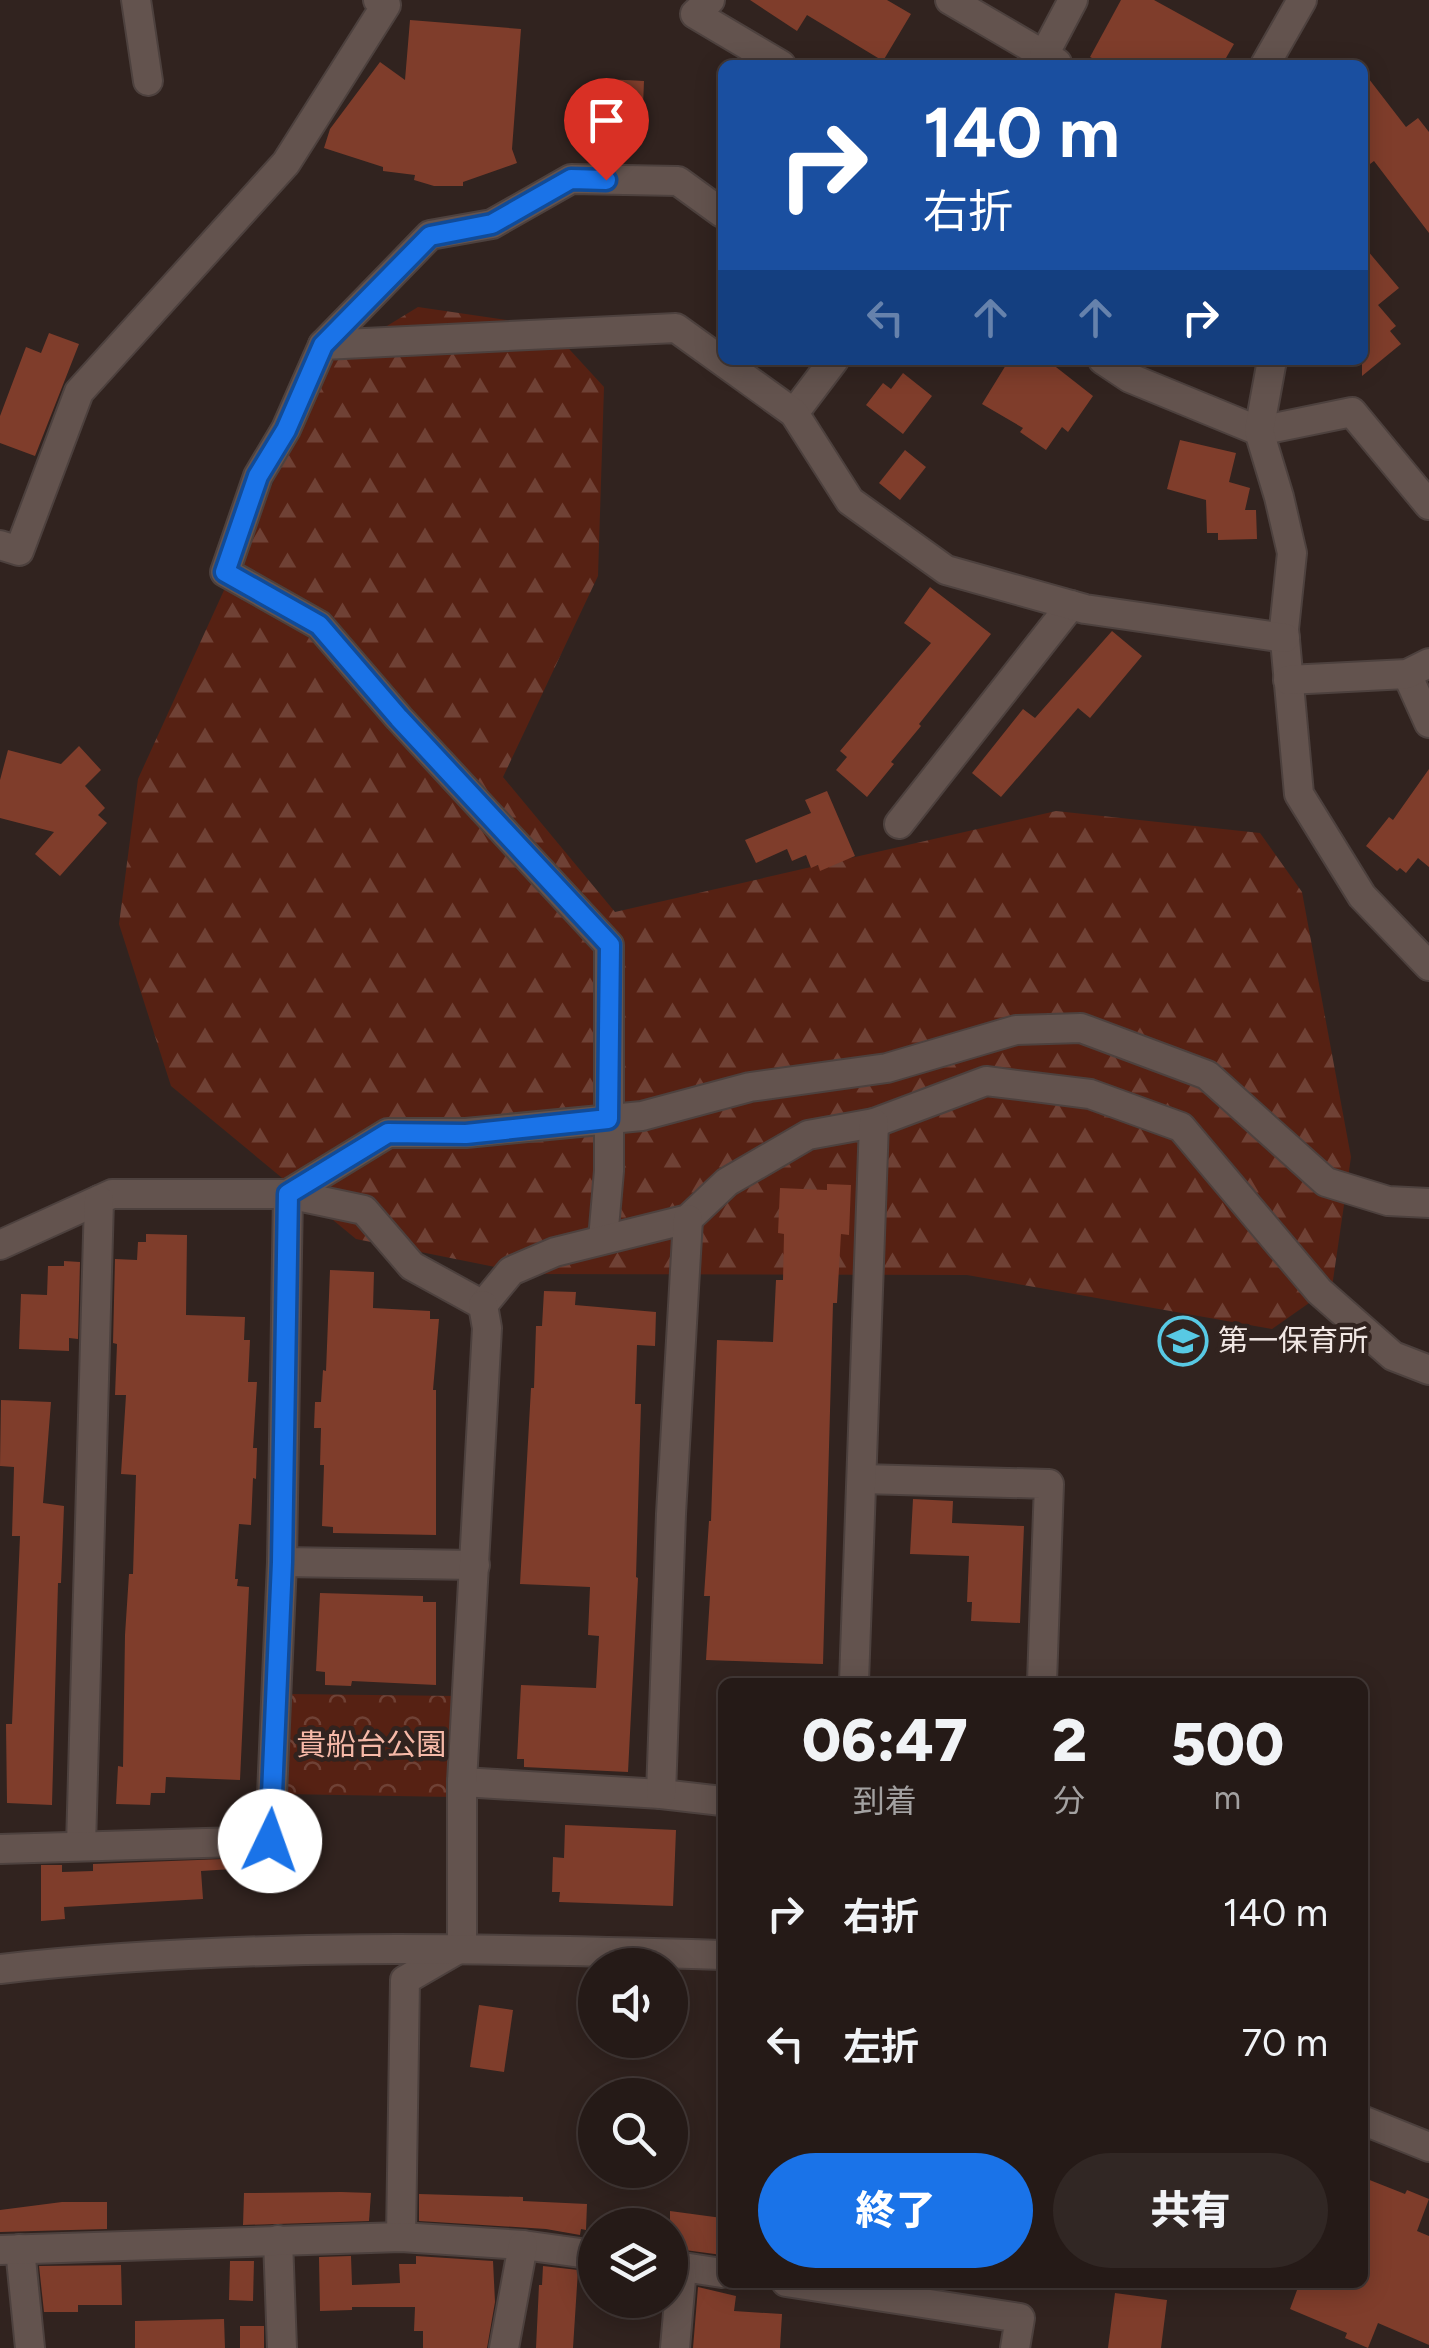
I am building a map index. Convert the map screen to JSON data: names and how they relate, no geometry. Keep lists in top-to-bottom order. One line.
{"parks":["貴船台公園"],"places":{"school or university":["第一保育所"]},"page":{"turn":["140 m","右折"],"eta":["06:47","到着","2","分","500","m"],"list":[{"name":"右折","value":"140 m"},{"name":"左折","value":"70 m"}],"buttons":["終了","共有"]}}
